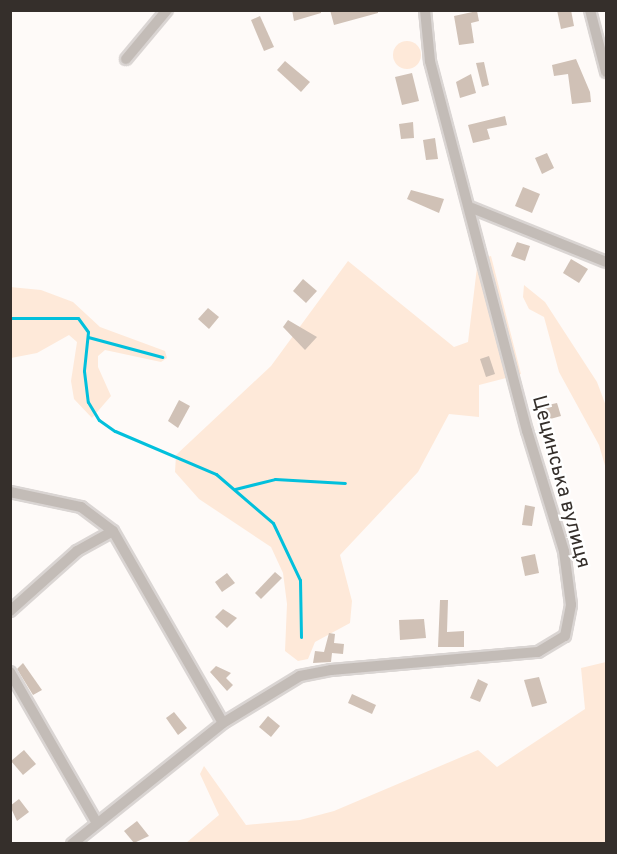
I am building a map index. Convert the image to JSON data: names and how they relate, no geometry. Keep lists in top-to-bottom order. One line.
{"streets":{"street":["Цецинська вулиця"]}}
